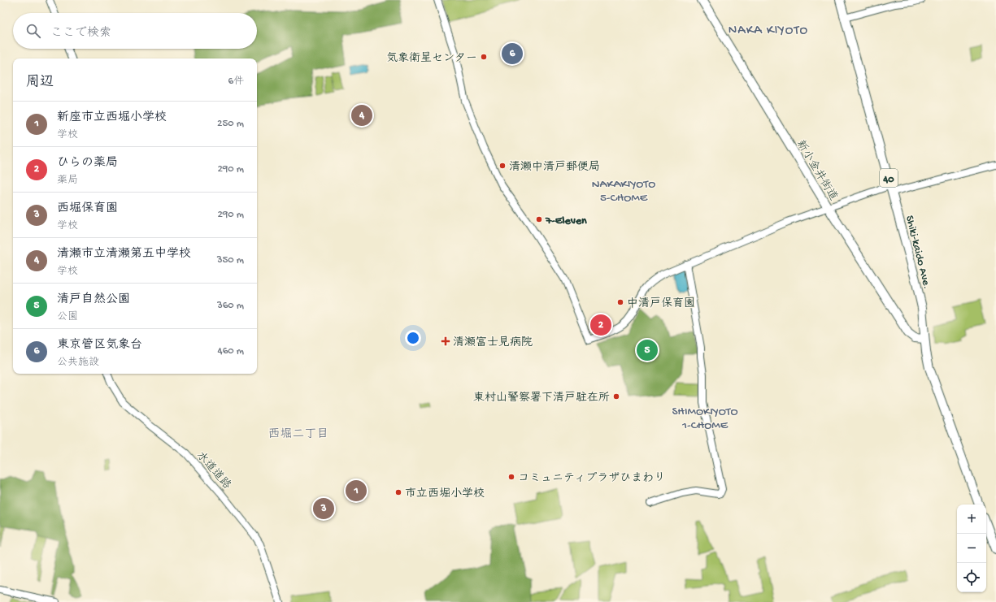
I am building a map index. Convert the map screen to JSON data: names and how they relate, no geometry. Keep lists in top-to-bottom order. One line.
{"streets":{"main road":["新小金井街道","40","Shiki-kaido Ave."],"street":["水道道路"]},"crossings":[["新小金井街道","Shiki-kaido Ave."]],"districts":["NAKA KIYOTO","NAKAKIYOTO 5-CHOME","SHIMOKIYOTO 1-CHOME","西堀二丁目"],"places":{"other":["気象衛星センター","清瀬中清戸郵便局","7-Eleven","中清戸保育園","東村山警察署下清戸駐在所","コミュニティプラザひまわり","市立西堀小学校"],"health":["清瀬富士見病院"]},"page":{"search":"ここで検索","pins":["6","4","2","5","1","3"],"heading":["周辺","6件"],"list":[{"mark":"1","name":"新座市立西堀小学校","note":"学校","value":"250 m"},{"mark":"2","name":"ひらの薬局","note":"薬局","value":"290 m"},{"mark":"3","name":"西堀保育園","note":"学校","value":"290 m"},{"mark":"4","name":"清瀬市立清瀬第五中学校","note":"学校","value":"350 m"},{"mark":"5","name":"清戸自然公園","note":"公園","value":"360 m"},{"mark":"6","name":"東京管区気象台","note":"公共施設","value":"460 m"}],"map_buttons":["+","−"]}}
